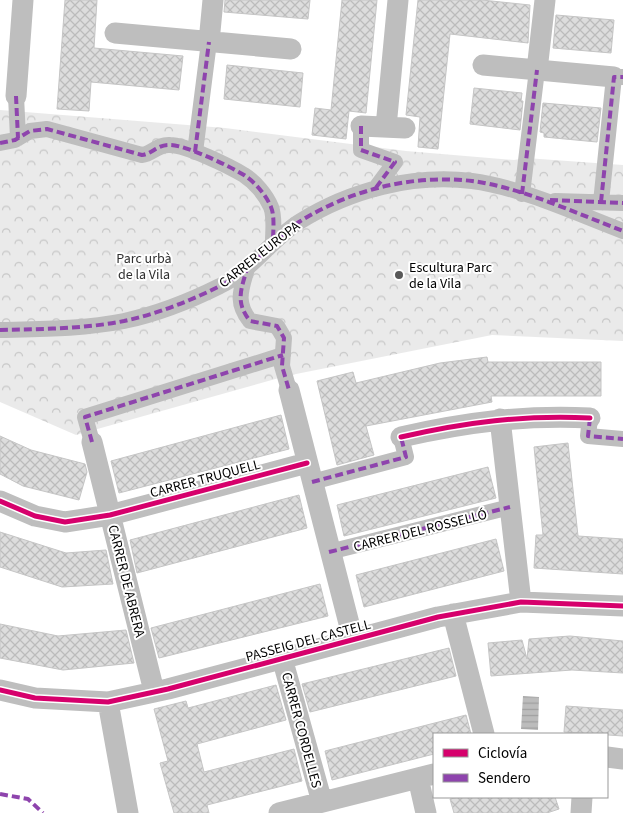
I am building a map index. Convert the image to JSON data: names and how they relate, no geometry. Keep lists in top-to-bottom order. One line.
{"streets":{"street":["CARRER EUROPA","CARRER TRUQUELL","CARRER DEL ROSSELLÓ","CARRER DE ABRERA","PASSEIG DEL CASTELL","CARRER CORDELLES"]},"crossings":[["CARRER TRUQUELL","CARRER DE ABRERA"],["CARRER DE ABRERA","PASSEIG DEL CASTELL"],["PASSEIG DEL CASTELL","CARRER CORDELLES"]],"parks":["Parc urbà de la Vila"],"places":["Escultura Parc de la Vila"],"legend":["Ciclovía","Sendero"]}
